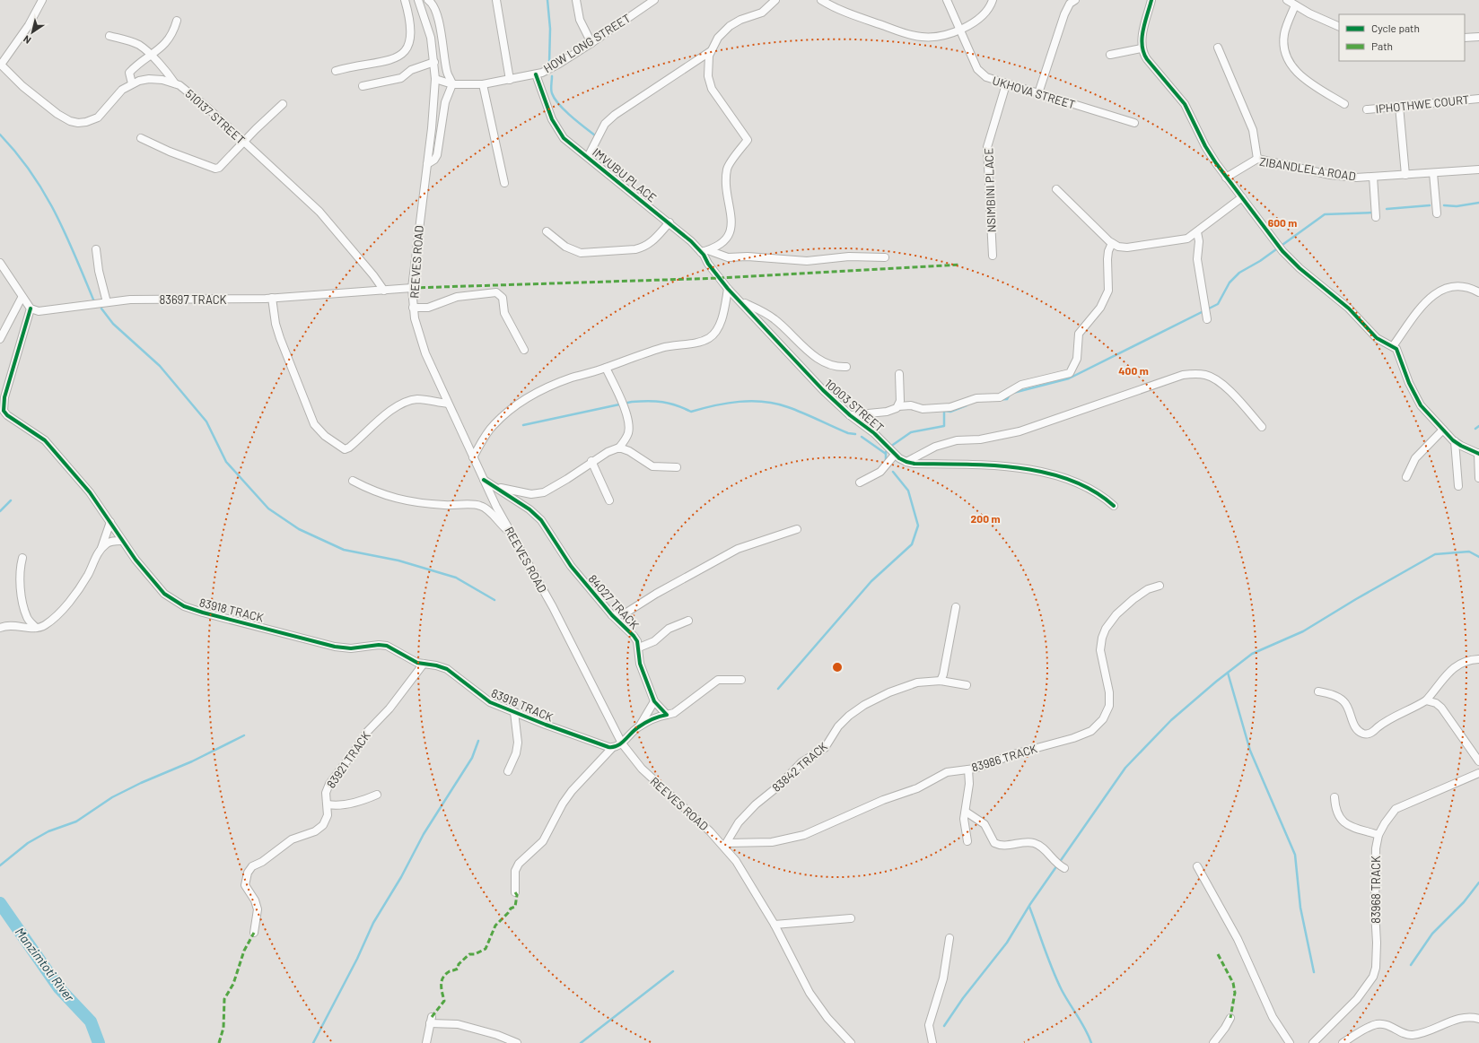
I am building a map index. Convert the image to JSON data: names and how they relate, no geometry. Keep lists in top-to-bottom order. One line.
{"streets":{"street":["HOW LONG STREET","UKHOVA STREET","IPHOTHWE COURT","510137 STREET","ZIBANDLELA ROAD","IMVUBU PLACE","NSIMBINI PLACE","REEVES ROAD","83697 TRACK","10003 STREET","84027 TRACK","83918 TRACK","83986 TRACK","83921 TRACK","83842 TRACK","83968 TRACK"]},"crossings":[["HOW LONG STREET","IMVUBU PLACE"],["HOW LONG STREET","REEVES ROAD"],["UKHOVA STREET","NSIMBINI PLACE"],["510137 STREET","83697 TRACK"],["IMVUBU PLACE","10003 STREET"],["REEVES ROAD","83697 TRACK"],["REEVES ROAD","84027 TRACK"],["REEVES ROAD","83986 TRACK"],["REEVES ROAD","83842 TRACK"],["83918 TRACK","83921 TRACK"],["83986 TRACK","83842 TRACK"]],"water":["Manzimtoti River"],"legend":["Cycle path","Path"],"north":"bottom left","rings":["600 m","400 m","200 m"]}
